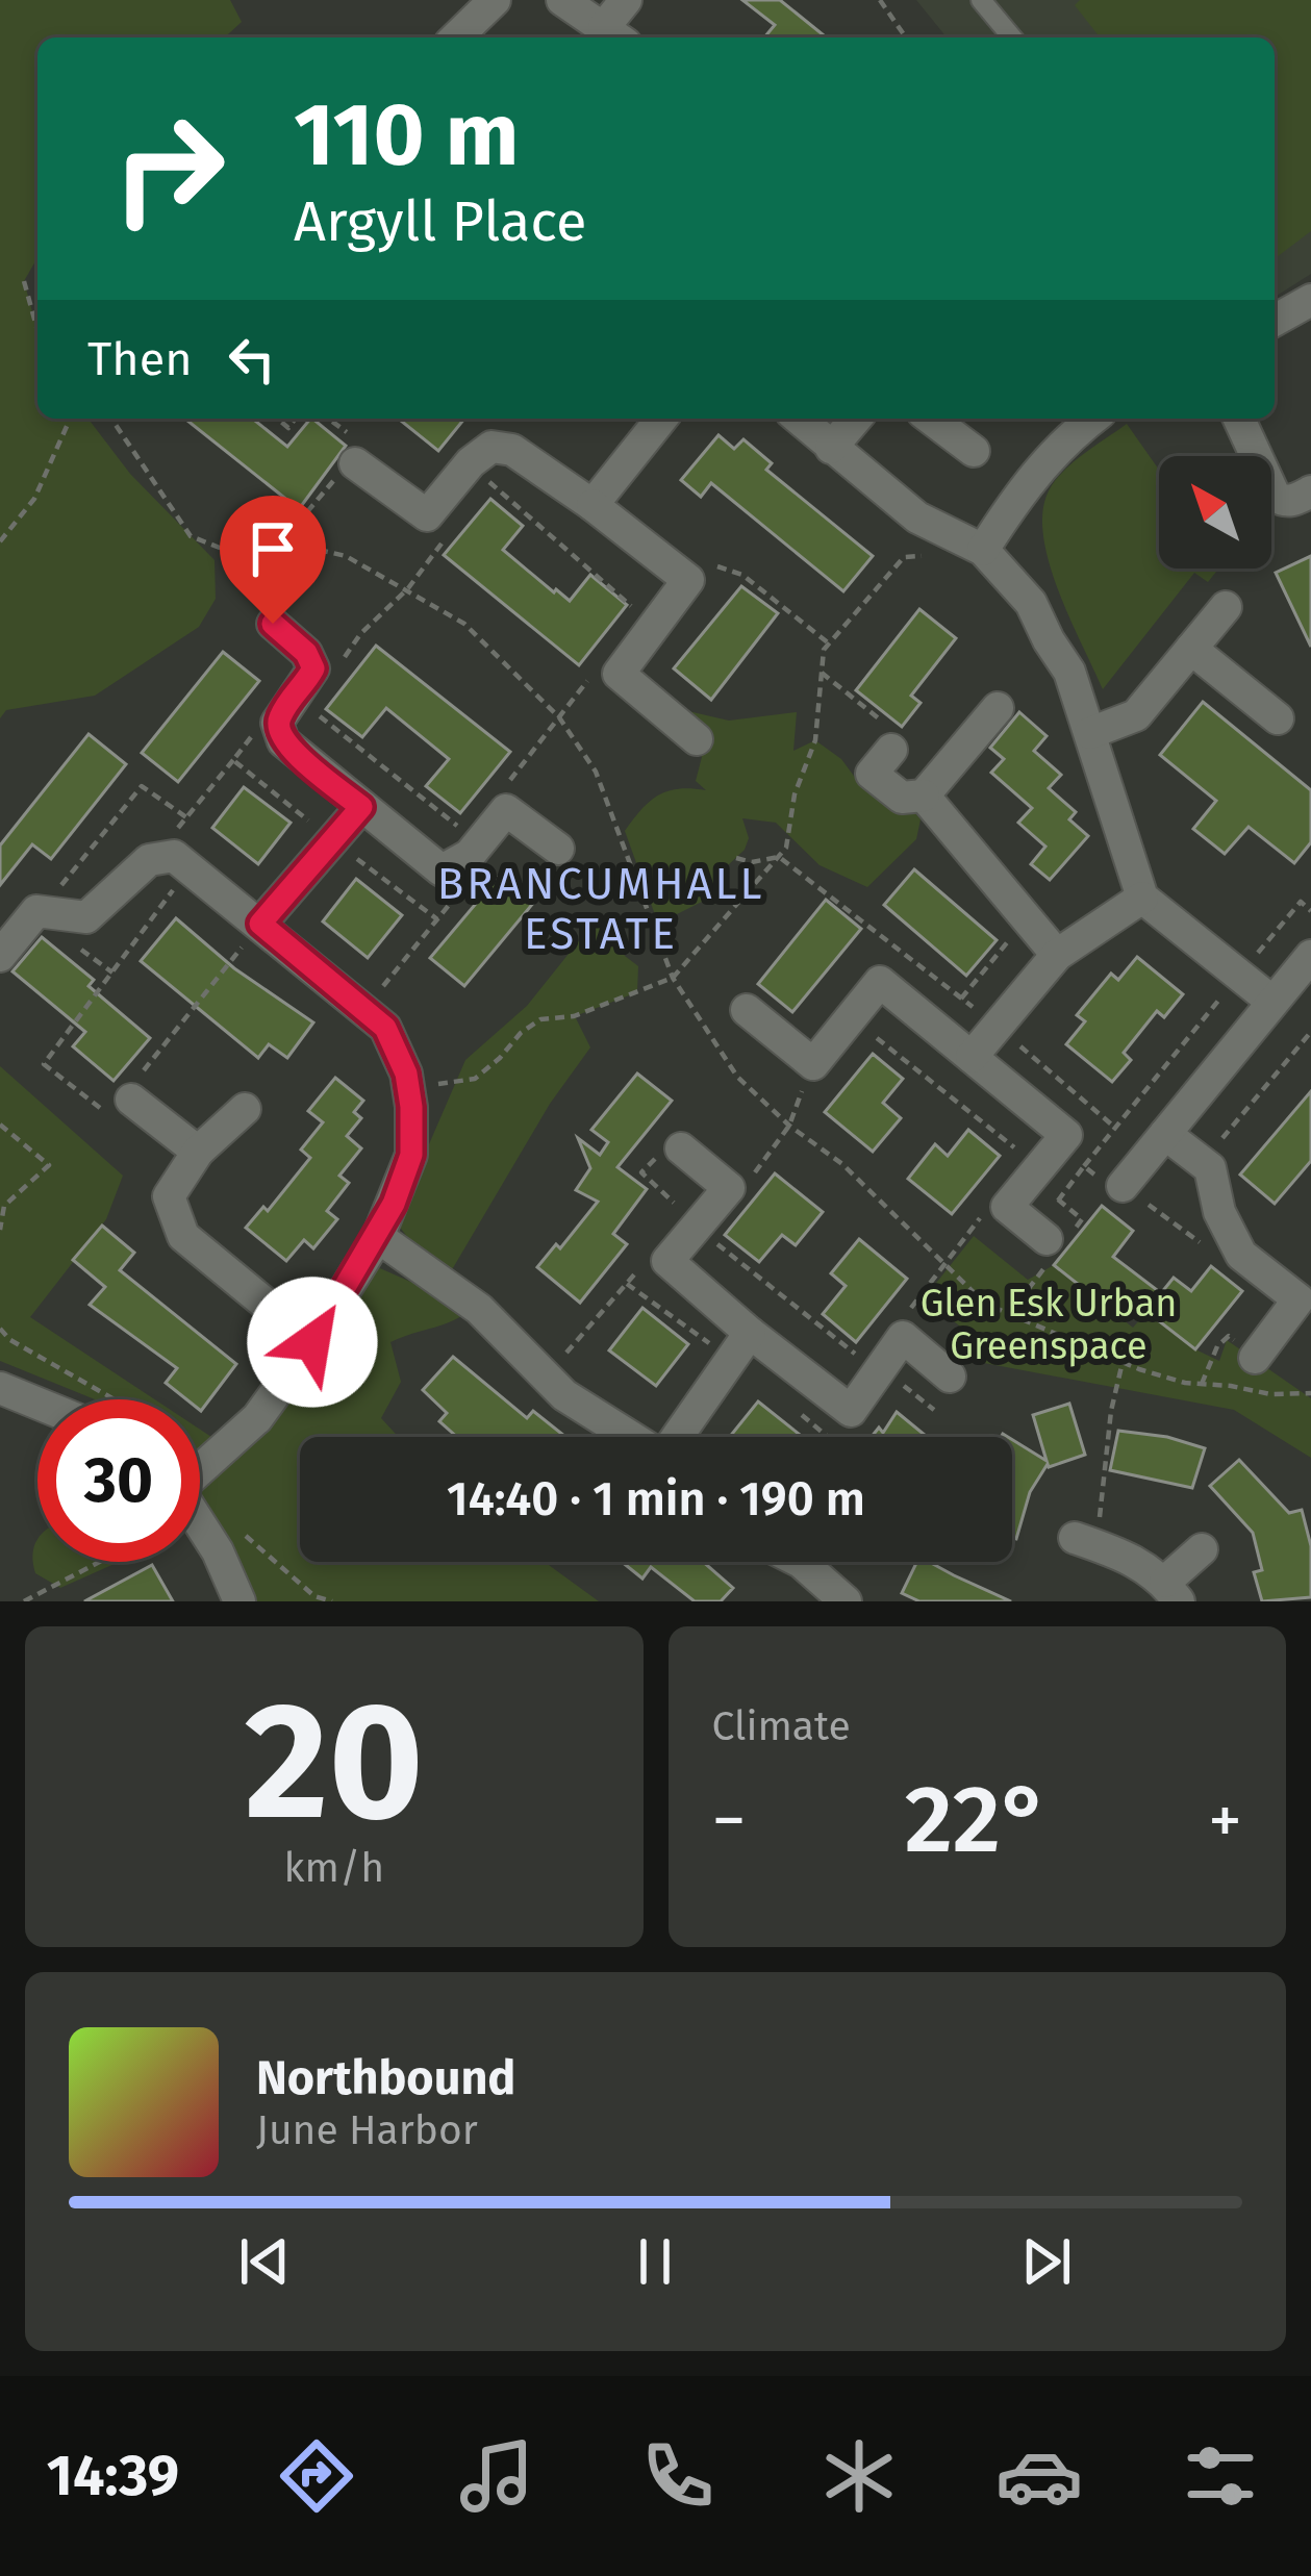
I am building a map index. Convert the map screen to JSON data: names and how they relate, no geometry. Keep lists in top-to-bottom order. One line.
{"districts":["BRANCUMHALL ESTATE"],"parks":["Glen Esk Urban Greenspace"],"north":"top left","page":{"turn":["110 m","Argyll Place"],"then":"Then","limit":"30","trip":"14:40 · 1 min · 190 m","tile":[["20","km/h"],"Climate"],"heat":["−","22°","+"],"song":["Northbound","June Harbor"],"tabs":"14:39"}}
